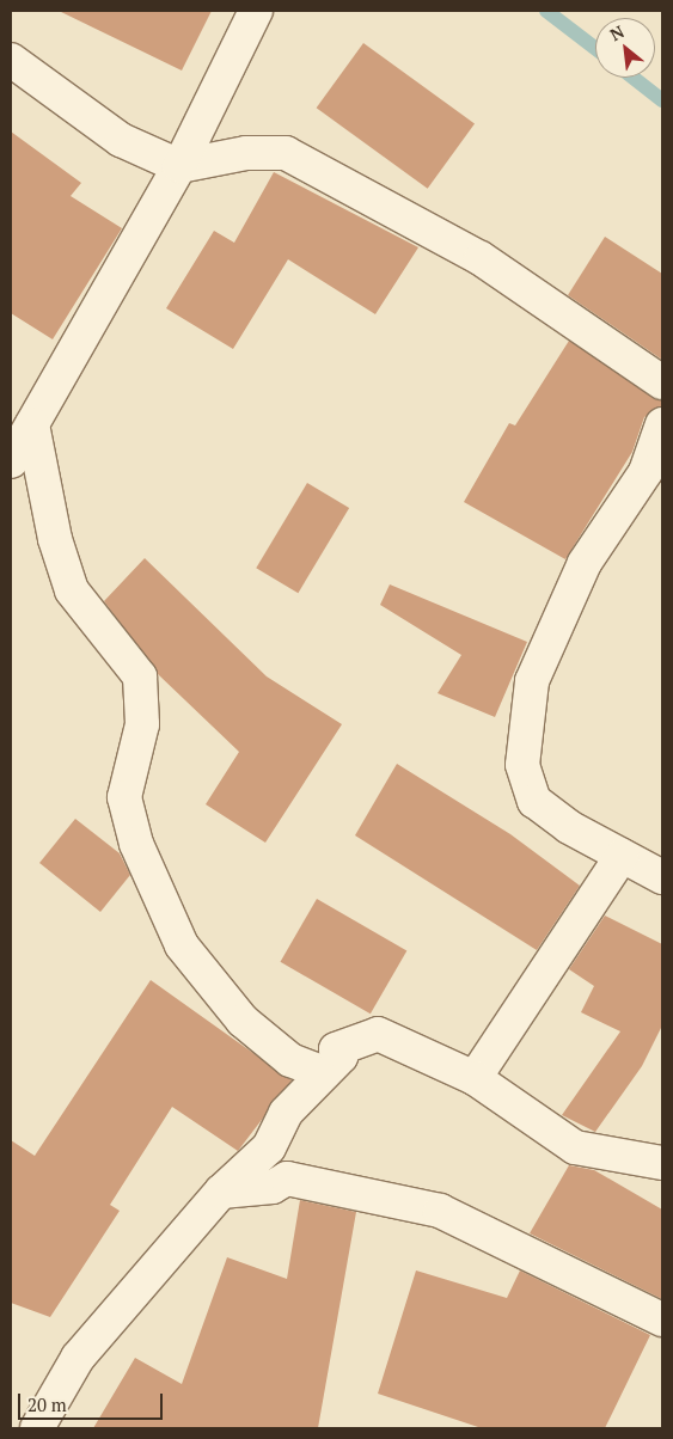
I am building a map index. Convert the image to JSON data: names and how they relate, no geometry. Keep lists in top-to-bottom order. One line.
{"scale_bar":"20 m","north":"top left"}
